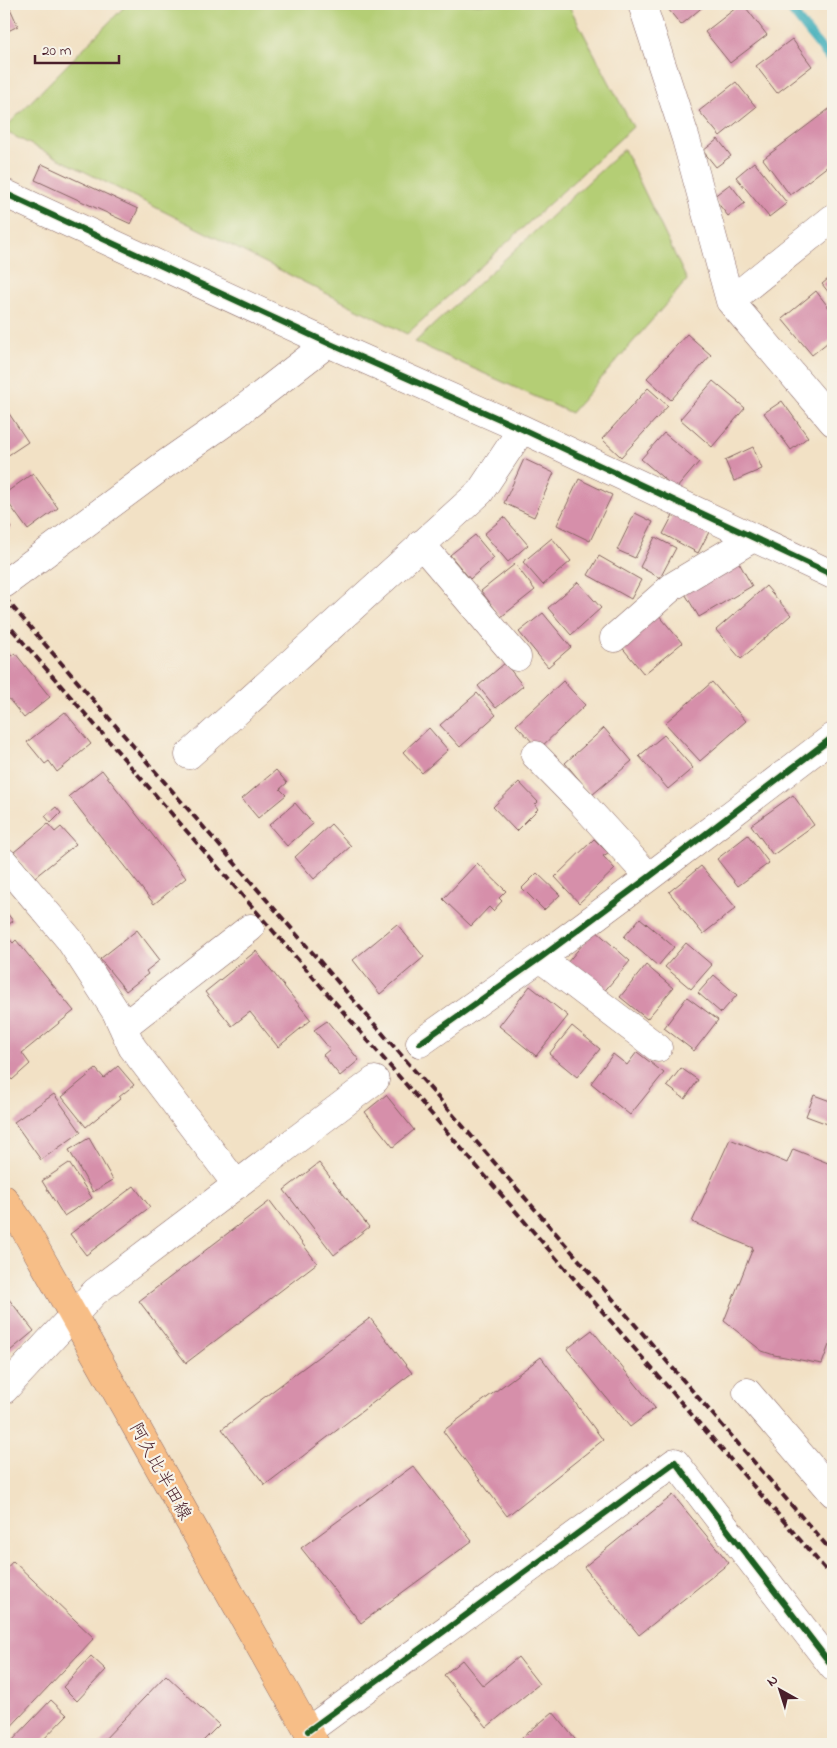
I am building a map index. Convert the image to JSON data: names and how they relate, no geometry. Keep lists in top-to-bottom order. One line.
{"streets":{"main road":["阿久比半田線"]},"scale_bar":"20 m","north":"top left"}
